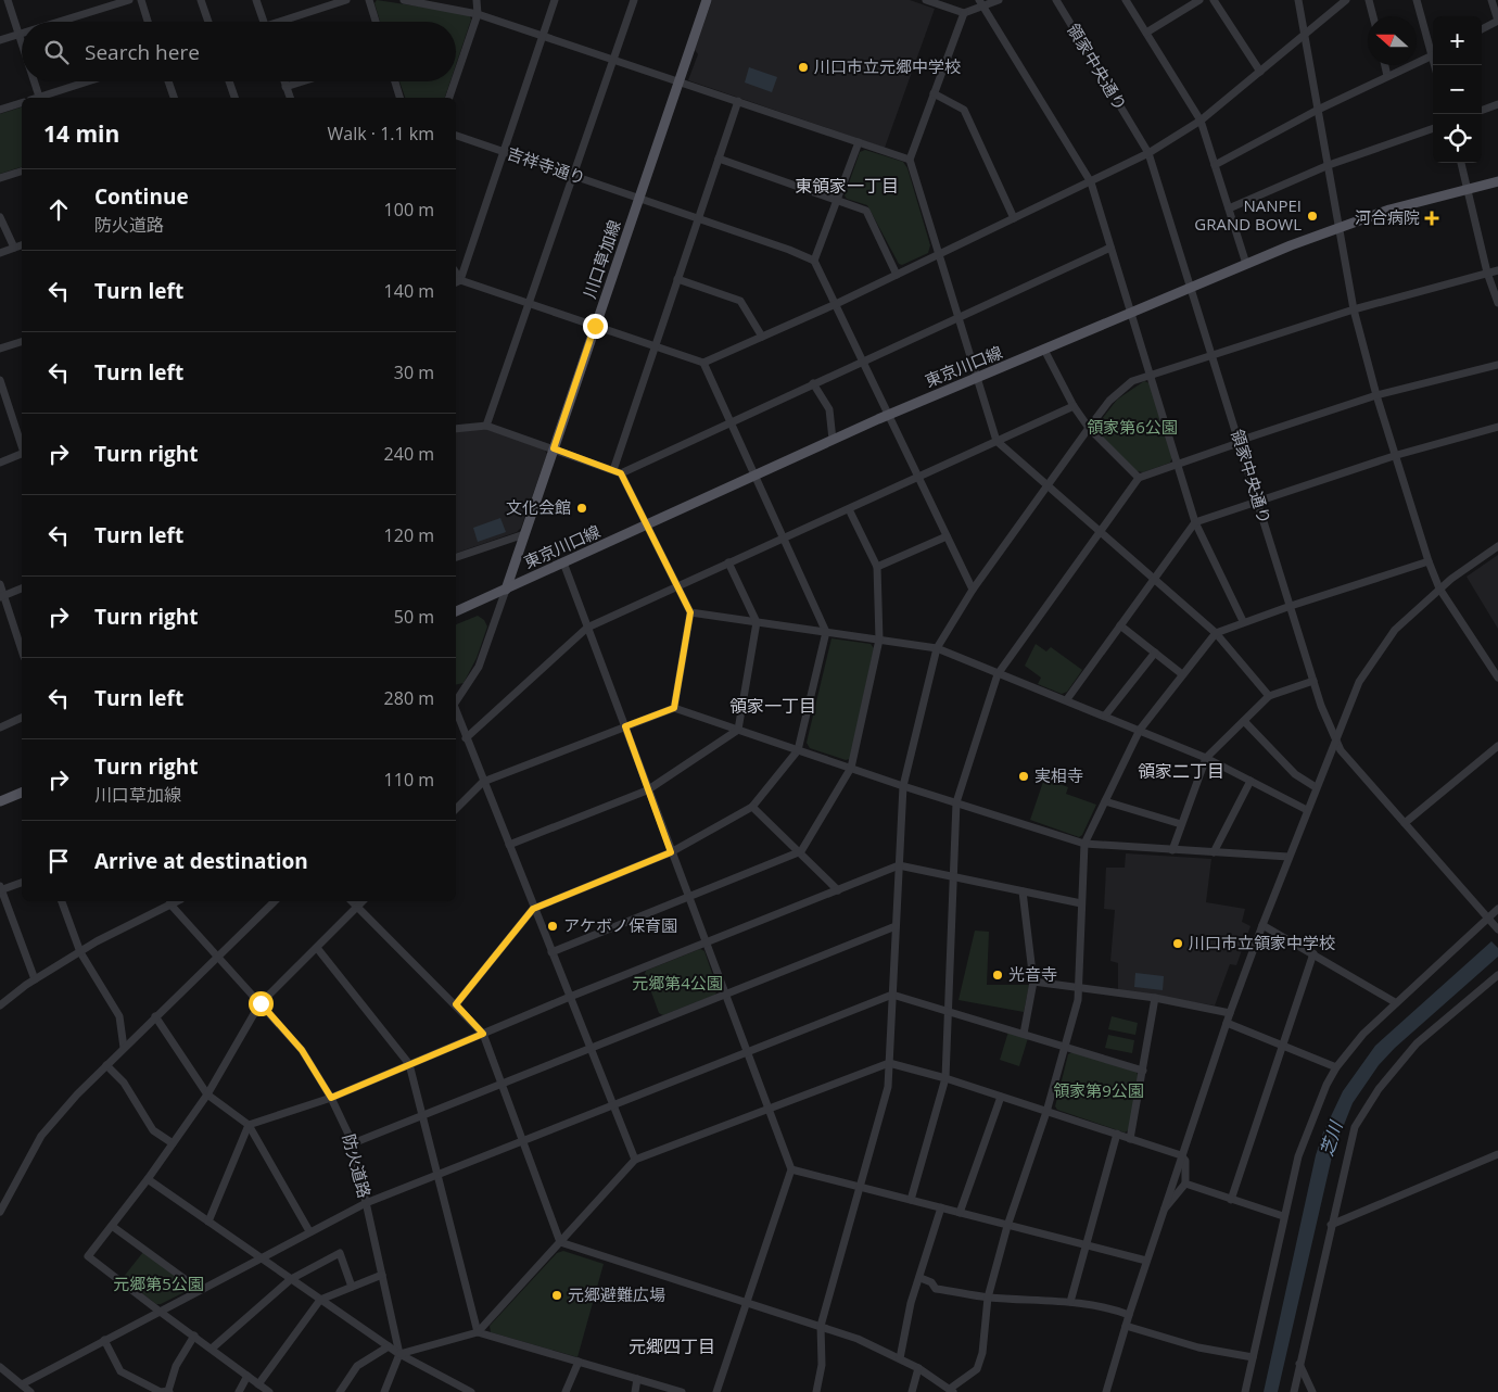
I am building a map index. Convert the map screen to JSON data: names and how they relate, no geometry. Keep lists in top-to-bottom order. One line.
{"streets":{"main road":["川口草加線","東京川口線"],"street":["領家中央通り","吉祥寺通り","防火道路"]},"crossings":[["領家中央通り","東京川口線"],["吉祥寺通り","川口草加線"],["川口草加線","東京川口線"]],"districts":["東領家一丁目","領家一丁目","領家二丁目","元郷四丁目"],"water":["芝川"],"parks":["領家第6公園","元郷第4公園","領家第9公園","元郷第5公園"],"places":{"other":["川口市立元郷中学校","NANPEI GRAND BOWL","文化会館","実相寺","アケボノ保育園","川口市立領家中学校","光音寺","元郷避難広場"],"health":["河合病院"]},"north":"left","page":{"map_buttons":["+","−"],"search":"Search here","heading":["14 min","Walk · 1.1 km"],"list":[["Continue","防火道路","100 m"],["Turn left","140 m"],["Turn left","30 m"],["Turn right","240 m"],["Turn left","120 m"],["Turn right","50 m"],["Turn left","280 m"],["Turn right","川口草加線","110 m"],"Arrive at destination"]}}
